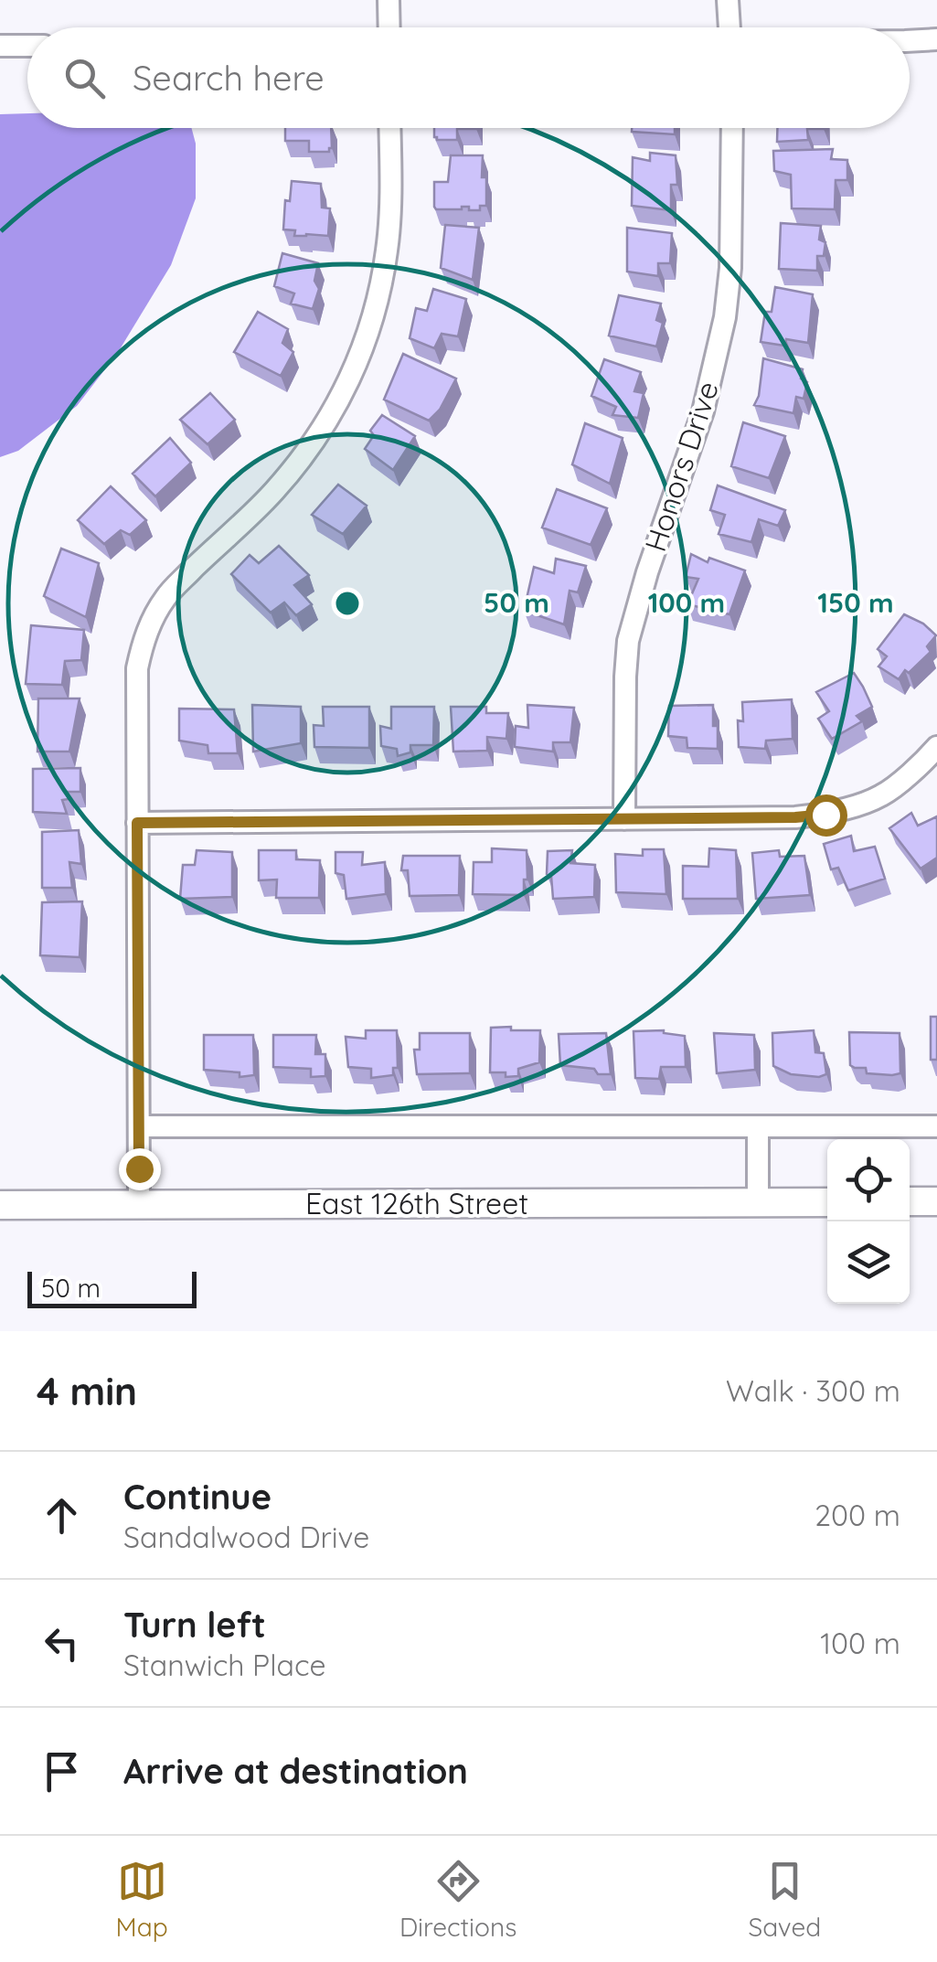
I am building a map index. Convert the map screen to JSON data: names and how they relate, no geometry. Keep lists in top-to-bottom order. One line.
{"streets":{"street":["Honors Drive","East 126th Street"]},"scale_bar":"50 m","page":{"search":"Search here","scale":"50 m","heading":["4 min","Walk · 300 m"],"list":[["Continue","Sandalwood Drive","200 m"],["Turn left","Stanwich Place","100 m"],"Arrive at destination"],"nav":["Map","Directions","Saved"]},"rings":["50 m","100 m","150 m"]}
